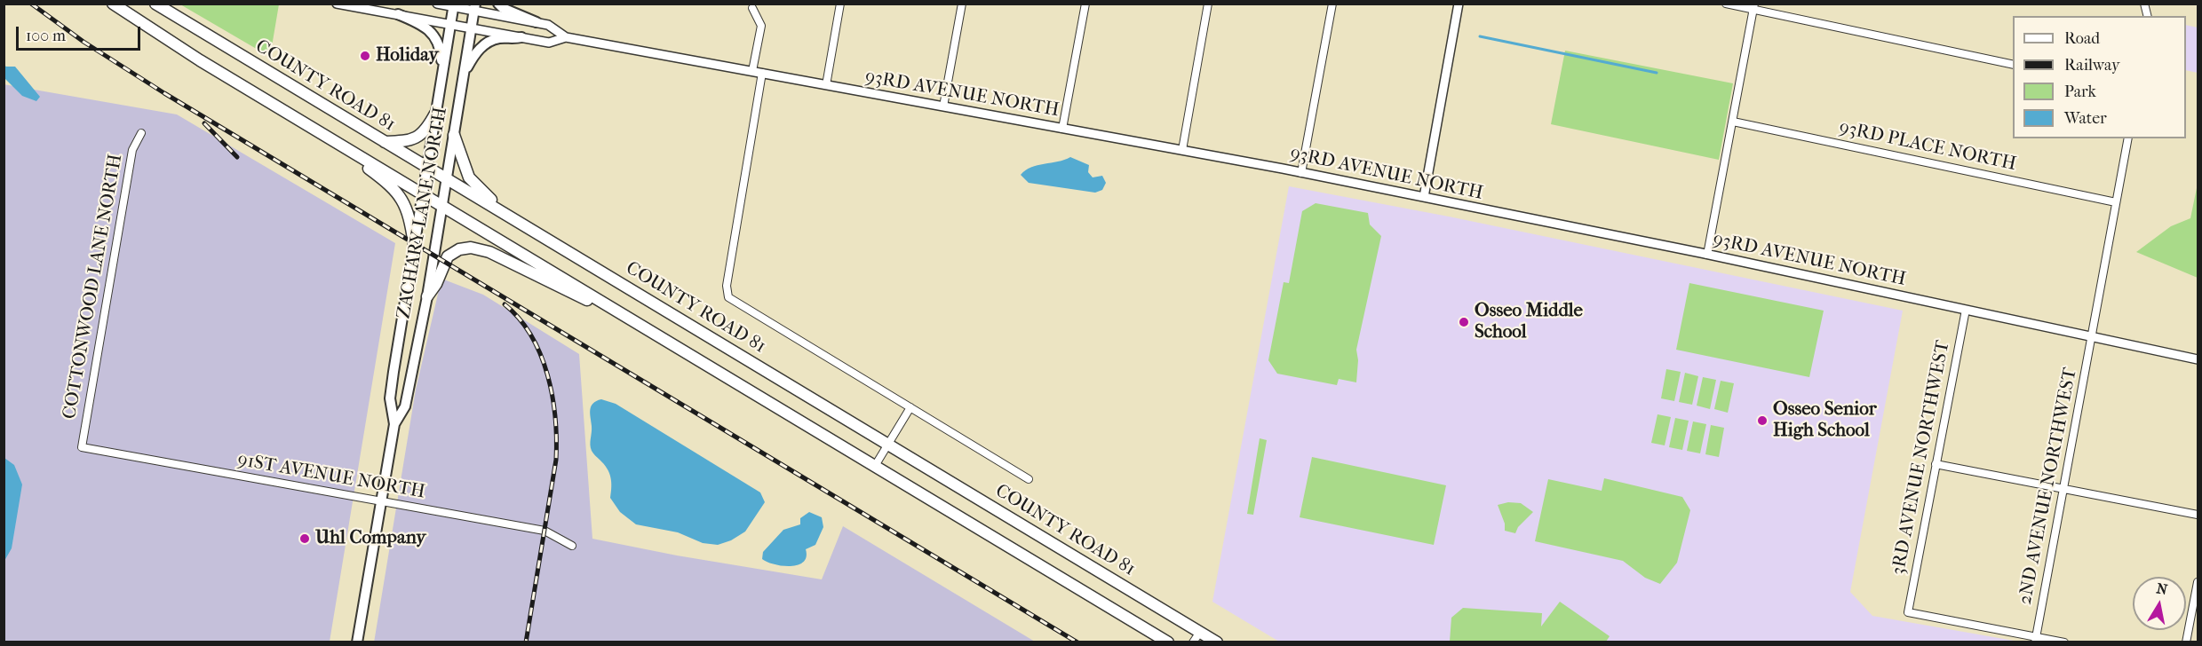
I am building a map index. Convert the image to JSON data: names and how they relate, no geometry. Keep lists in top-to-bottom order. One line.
{"streets":{"highway":["COUNTY ROAD 81"],"main road":["ZACHARY LANE NORTH"],"street":["93RD AVENUE NORTH","93RD PLACE NORTH","COTTONWOOD LANE NORTH","3RD AVENUE NORTHWEST","91ST AVENUE NORTH","2ND AVENUE NORTHWEST"]},"crossings":[["COUNTY ROAD 81","ZACHARY LANE NORTH"],["93RD AVENUE NORTH","ZACHARY LANE NORTH"],["93RD AVENUE NORTH","3RD AVENUE NORTHWEST"],["93RD AVENUE NORTH","2ND AVENUE NORTHWEST"],["93RD PLACE NORTH","2ND AVENUE NORTHWEST"],["ZACHARY LANE NORTH","91ST AVENUE NORTH"],["COTTONWOOD LANE NORTH","91ST AVENUE NORTH"],["3RD AVENUE NORTHWEST","2ND AVENUE NORTHWEST"]],"places":["Holiday","Osseo Middle School","Osseo Senior High School","Uhl Company"],"legend":["Road","Railway","Park","Water"],"scale_bar":"100 m","north":"top"}
